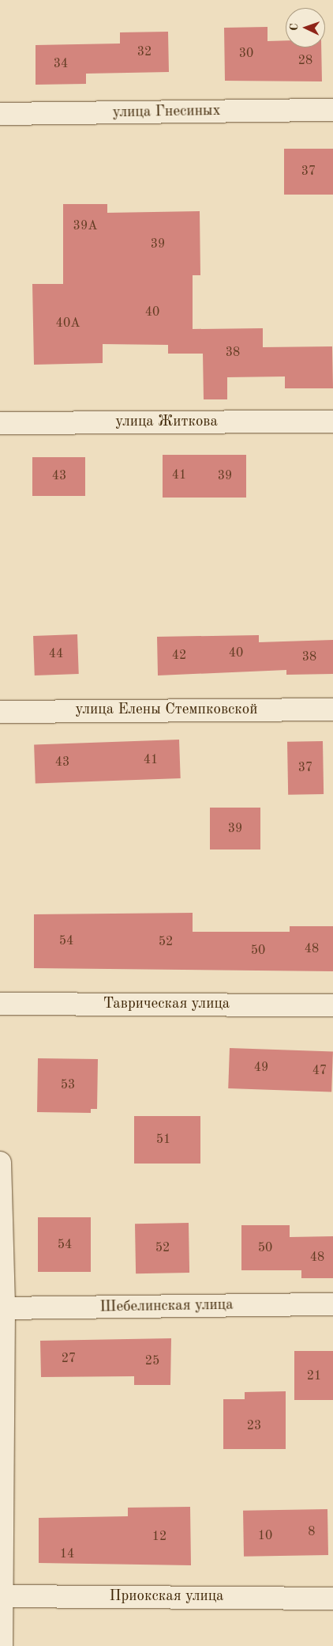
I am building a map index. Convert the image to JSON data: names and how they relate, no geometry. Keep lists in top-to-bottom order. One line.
{"streets":{"street":["улица Гнесиных","улица Житкова","улица Елены Стемпковской","Таврическая улица","Шебелинская улица","Приокская улица"]},"house_numbers":["32","30","28","34","37","39А","39","40","40А","38","41","43","39","40","44","42","38","41","43","37","39","54","52","48","50","49","47","53","51","54","52","50","48","27","25","21","23","8","10","12","14"],"north":"left"}
